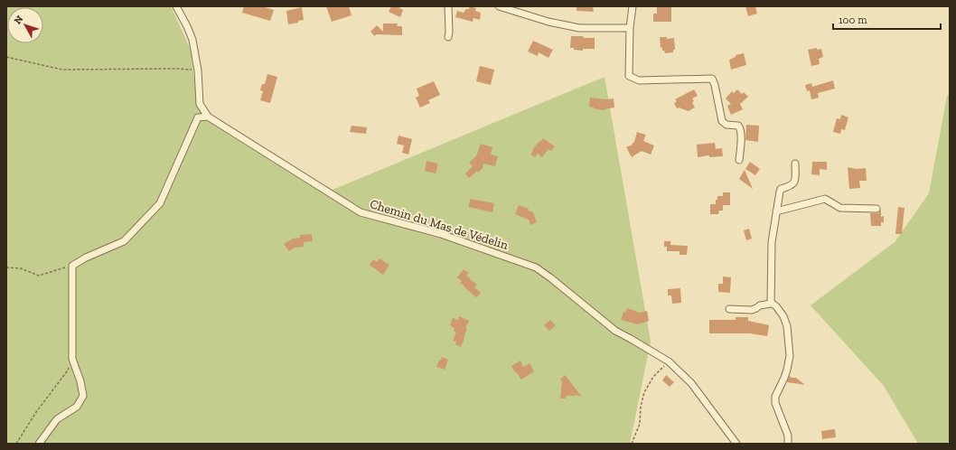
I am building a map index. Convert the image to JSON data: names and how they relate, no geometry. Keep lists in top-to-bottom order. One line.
{"streets":{"street":["Chemin du Mas de Védelin"]},"scale_bar":"100 m","north":"top left"}
